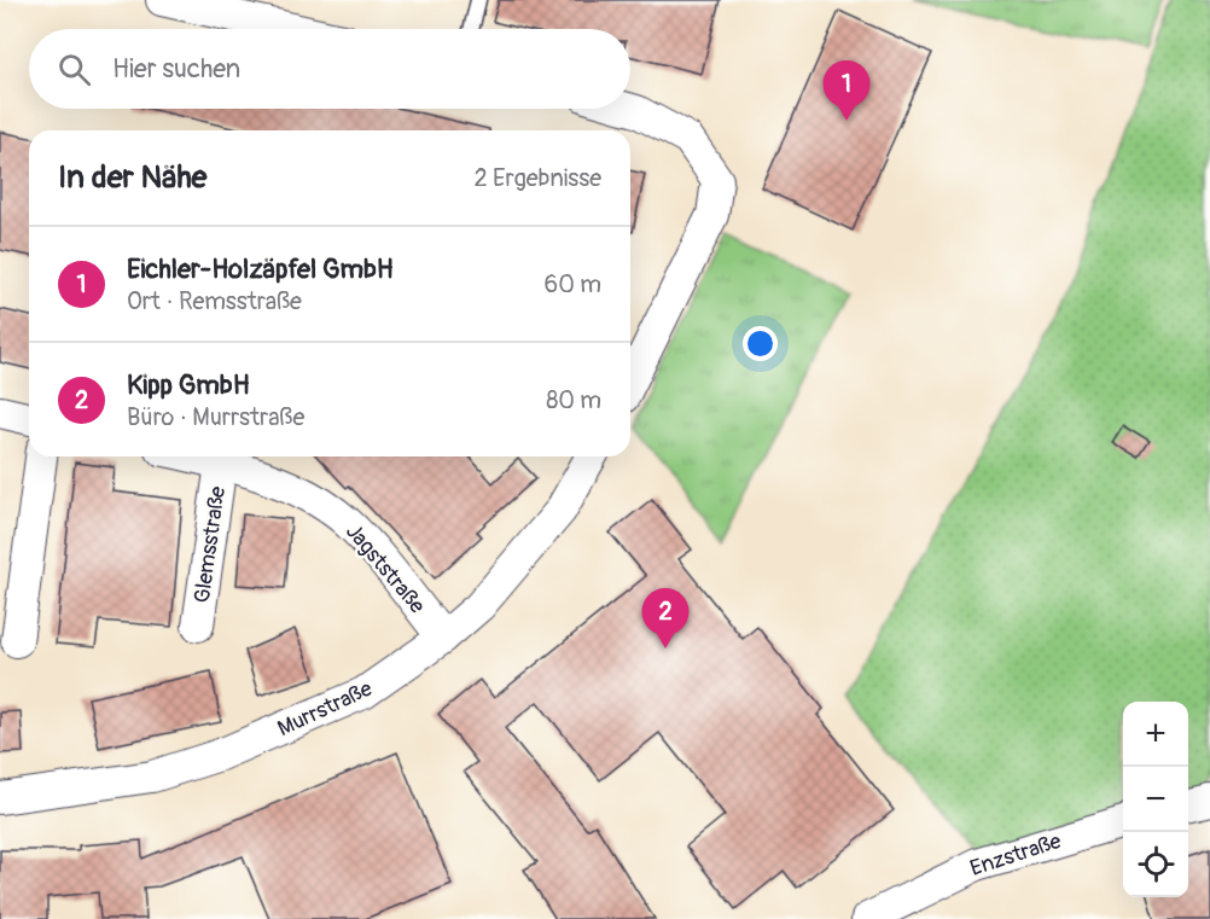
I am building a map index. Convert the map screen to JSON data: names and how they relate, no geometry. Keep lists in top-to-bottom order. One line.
{"streets":{"street":["Glemsstraße","Jagststraße","Murrstraße","Enzstraße"]},"crossings":[["Glemsstraße","Jagststraße"],["Jagststraße","Murrstraße"]],"page":{"search":"Hier suchen","pins":["1","2"],"heading":["In der Nähe","2 Ergebnisse"],"list":[{"mark":"1","name":"Eichler-Holzäpfel GmbH","note":"Ort · Remsstraße","value":"60 m"},{"mark":"2","name":"Kipp GmbH","note":"Büro · Murrstraße","value":"80 m"}],"map_buttons":["+","−"]}}
